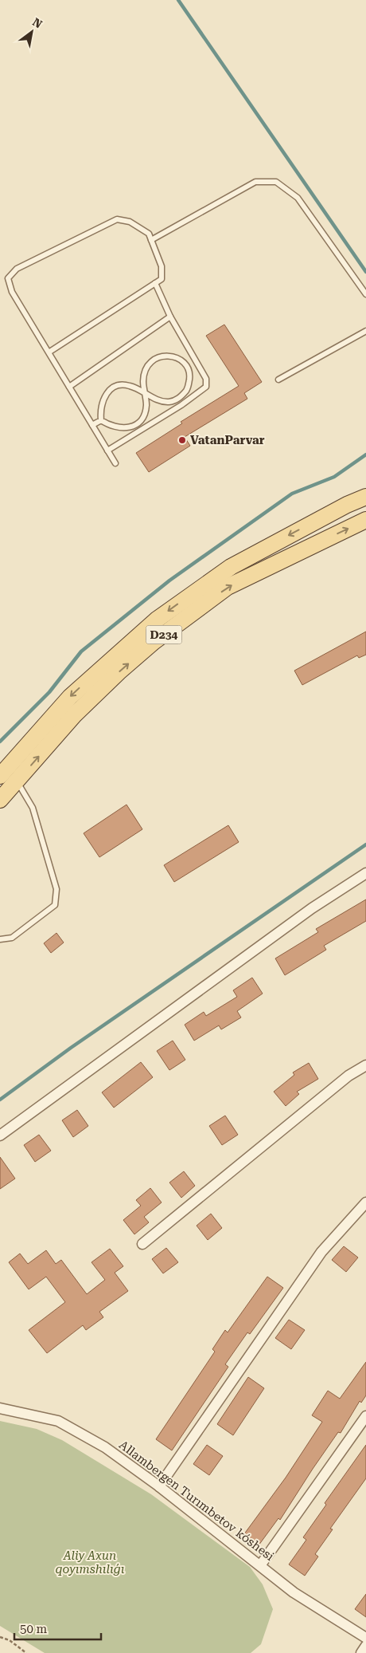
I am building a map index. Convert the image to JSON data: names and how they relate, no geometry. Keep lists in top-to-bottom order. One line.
{"streets":{"main road":["D234"],"street":["Allambergen Turımbetov kóshesi"]},"parks":["Aliy Axun qoyımshılıǵı"],"places":["VatanParvar"],"scale_bar":"50 m","north":"top right"}
